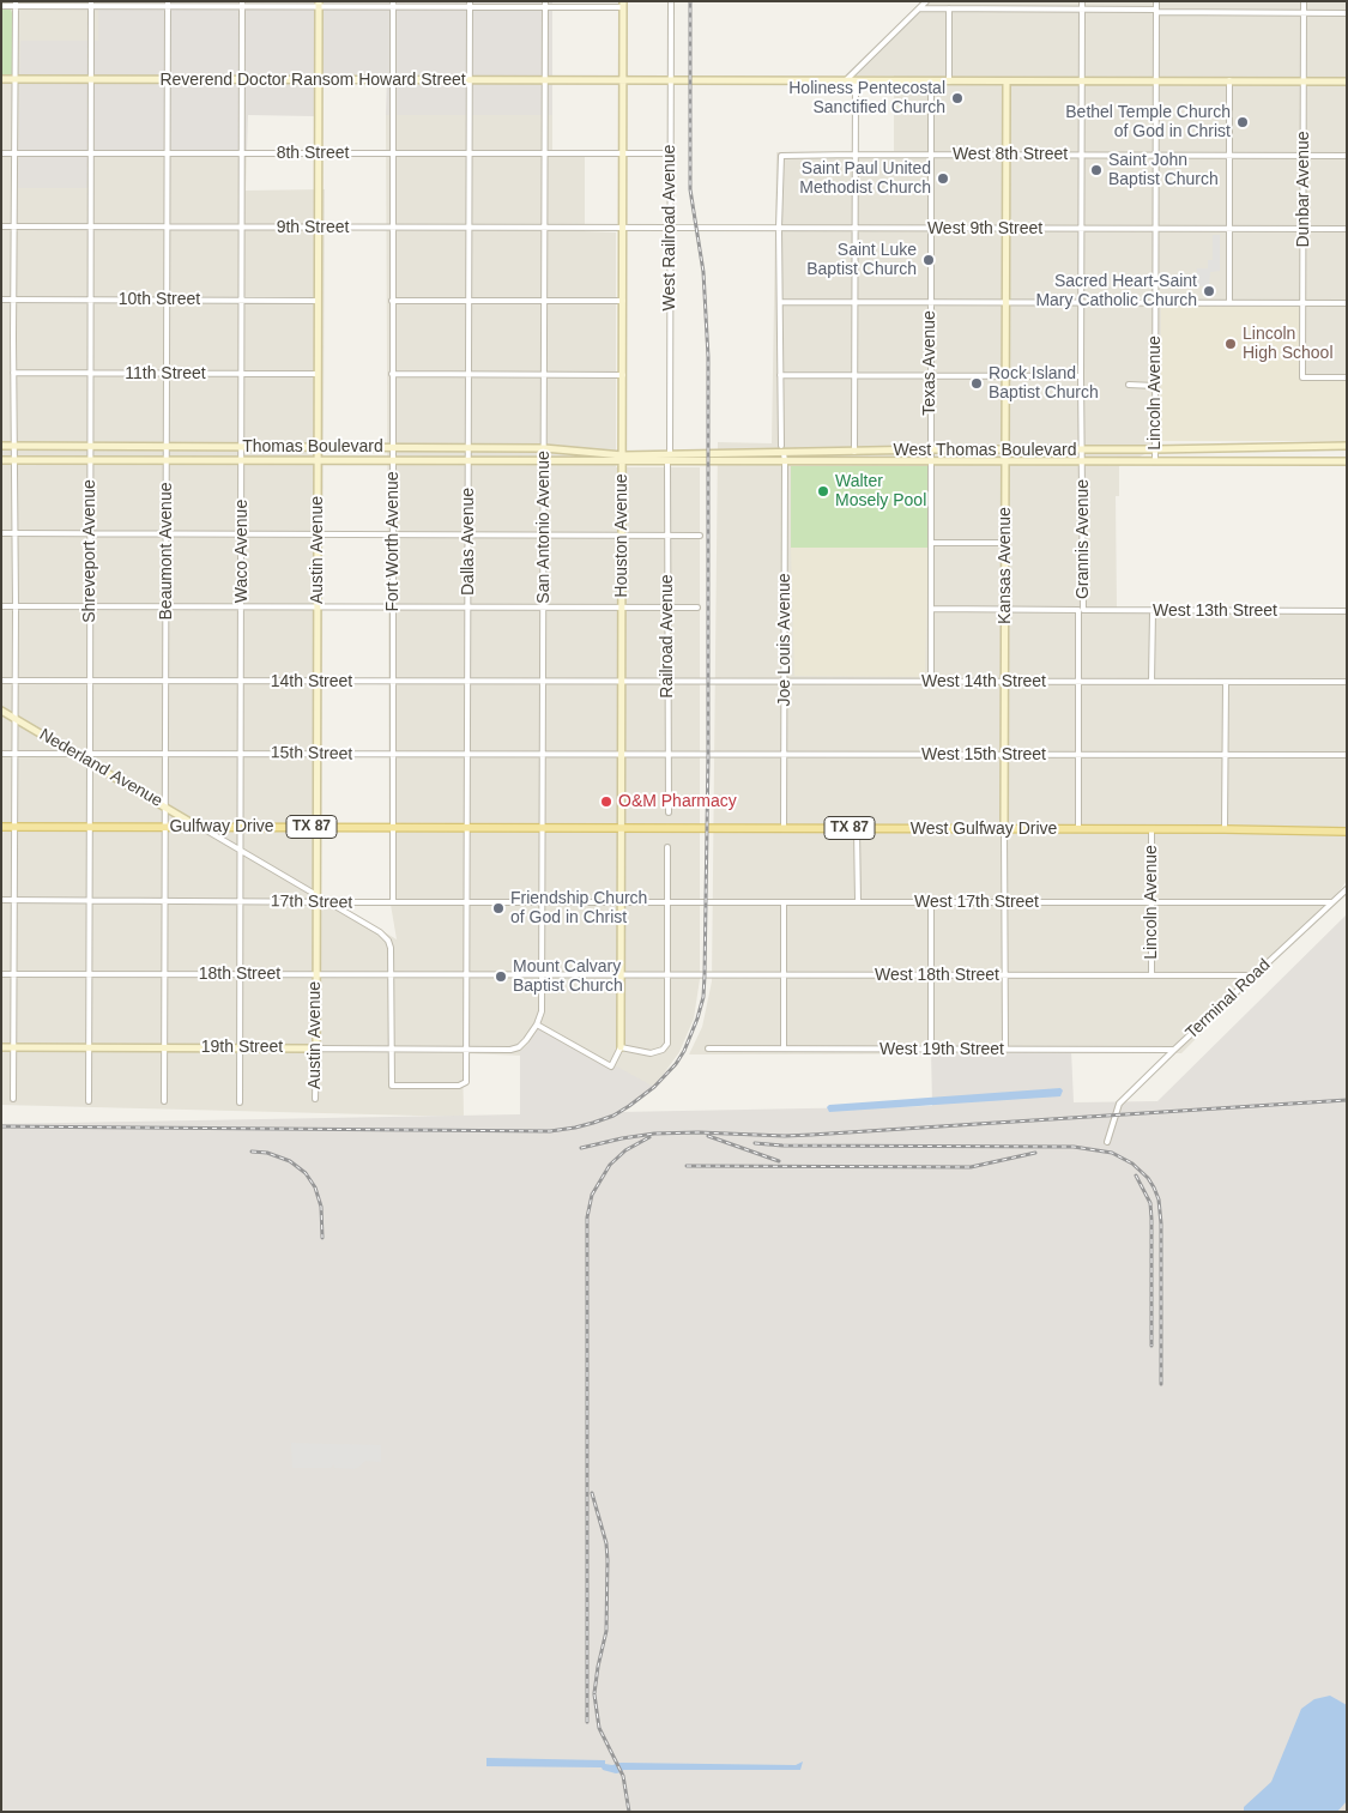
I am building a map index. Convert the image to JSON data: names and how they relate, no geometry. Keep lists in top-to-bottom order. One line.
{"streets":{"main road":["Gulfway Drive","TX 87","West Gulfway Drive"],"street":["Reverend Doctor Ransom Howard Street","8th Street","West 8th Street","Dunbar Avenue","9th Street","West Railroad Avenue","West 9th Street","10th Street","Texas Avenue","11th Street","Lincoln Avenue","Thomas Boulevard","West Thomas Boulevard","San Antonio Avenue","Houston Avenue","Grannis Avenue","Fort Worth Avenue","Dallas Avenue","Austin Avenue","Shreveport Avenue","Beaumont Avenue","Waco Avenue","Kansas Avenue","West 13th Street","Railroad Avenue","Joe Louis Avenue","14th Street","West 14th Street","15th Street","West 15th Street","Nederland Avenue","17th Street","West 17th Street","18th Street","West 18th Street","Terminal Road","19th Street","West 19th Street"]},"crossings":[["Reverend Doctor Ransom Howard Street","Dunbar Avenue"],["Reverend Doctor Ransom Howard Street","West Railroad Avenue"],["Reverend Doctor Ransom Howard Street","Texas Avenue"],["Reverend Doctor Ransom Howard Street","Lincoln Avenue"],["Reverend Doctor Ransom Howard Street","San Antonio Avenue"],["Reverend Doctor Ransom Howard Street","Houston Avenue"],["Reverend Doctor Ransom Howard Street","Grannis Avenue"],["Reverend Doctor Ransom Howard Street","Fort Worth Avenue"],["Reverend Doctor Ransom Howard Street","Dallas Avenue"],["Reverend Doctor Ransom Howard Street","Austin Avenue"],["Reverend Doctor Ransom Howard Street","Shreveport Avenue"],["Reverend Doctor Ransom Howard Street","Beaumont Avenue"],["Reverend Doctor Ransom Howard Street","Waco Avenue"],["Reverend Doctor Ransom Howard Street","Kansas Avenue"],["8th Street","San Antonio Avenue"],["8th Street","Houston Avenue"],["8th Street","Fort Worth Avenue"],["8th Street","Dallas Avenue"],["8th Street","Austin Avenue"],["8th Street","Shreveport Avenue"],["8th Street","Beaumont Avenue"],["8th Street","Waco Avenue"],["West 8th Street","Dunbar Avenue"],["West 8th Street","Texas Avenue"],["West 8th Street","Lincoln Avenue"],["West 8th Street","Grannis Avenue"],["West 8th Street","Kansas Avenue"],["West 8th Street","Joe Louis Avenue"],["Dunbar Avenue","West 9th Street"],["9th Street","West 9th Street"],["9th Street","San Antonio Avenue"],["9th Street","Houston Avenue"],["9th Street","Fort Worth Avenue"],["9th Street","Dallas Avenue"],["9th Street","Austin Avenue"],["9th Street","Shreveport Avenue"],["9th Street","Beaumont Avenue"],["9th Street","Waco Avenue"],["West Railroad Avenue","West 9th Street"],["West Railroad Avenue","West Thomas Boulevard"],["West 9th Street","Texas Avenue"],["West 9th Street","Lincoln Avenue"],["West 9th Street","Houston Avenue"],["West 9th Street","Grannis Avenue"],["West 9th Street","Kansas Avenue"],["West 9th Street","Joe Louis Avenue"],["10th Street","Austin Avenue"],["10th Street","Shreveport Avenue"],["10th Street","Beaumont Avenue"],["10th Street","Waco Avenue"],["Texas Avenue","West Thomas Boulevard"],["Texas Avenue","West 13th Street"],["Texas Avenue","West 14th Street"],["11th Street","Austin Avenue"],["11th Street","Shreveport Avenue"],["11th Street","Beaumont Avenue"],["11th Street","Waco Avenue"],["Lincoln Avenue","West Thomas Boulevard"],["Lincoln Avenue","West Gulfway Drive"],["Lincoln Avenue","West 17th Street"],["Lincoln Avenue","West 18th Street"],["Thomas Boulevard","West Thomas Boulevard"],["Thomas Boulevard","San Antonio Avenue"],["Thomas Boulevard","Houston Avenue"],["Thomas Boulevard","Fort Worth Avenue"],["Thomas Boulevard","Dallas Avenue"],["Thomas Boulevard","Austin Avenue"],["Thomas Boulevard","Shreveport Avenue"],["Thomas Boulevard","Beaumont Avenue"],["Thomas Boulevard","Waco Avenue"],["West Thomas Boulevard","Houston Avenue"],["West Thomas Boulevard","Grannis Avenue"],["West Thomas Boulevard","Kansas Avenue"],["West Thomas Boulevard","Railroad Avenue"],["West Thomas Boulevard","Joe Louis Avenue"],["San Antonio Avenue","Houston Avenue"],["San Antonio Avenue","14th Street"],["San Antonio Avenue","15th Street"],["San Antonio Avenue","Gulfway Drive"],["San Antonio Avenue","17th Street"],["San Antonio Avenue","18th Street"],["San Antonio Avenue","19th Street"],["Houston Avenue","14th Street"],["Houston Avenue","West 14th Street"],["Houston Avenue","15th Street"],["Houston Avenue","West 15th Street"],["Houston Avenue","Gulfway Drive"],["Houston Avenue","West Gulfway Drive"],["Houston Avenue","17th Street"],["Houston Avenue","West 17th Street"],["Houston Avenue","18th Street"],["Houston Avenue","West 18th Street"],["Grannis Avenue","West 13th Street"],["Grannis Avenue","West 14th Street"],["Grannis Avenue","West 15th Street"],["Grannis Avenue","West Gulfway Drive"],["Fort Worth Avenue","14th Street"],["Fort Worth Avenue","15th Street"],["Fort Worth Avenue","Gulfway Drive"],["Fort Worth Avenue","17th Street"],["Dallas Avenue","14th Street"],["Dallas Avenue","15th Street"],["Dallas Avenue","Gulfway Drive"],["Dallas Avenue","17th Street"],["Dallas Avenue","18th Street"],["Dallas Avenue","19th Street"],["Austin Avenue","14th Street"],["Austin Avenue","15th Street"],["Austin Avenue","Nederland Avenue"],["Austin Avenue","Gulfway Drive"],["Austin Avenue","17th Street"],["Austin Avenue","18th Street"],["Austin Avenue","19th Street"],["Shreveport Avenue","14th Street"],["Shreveport Avenue","15th Street"],["Shreveport Avenue","Nederland Avenue"],["Shreveport Avenue","Gulfway Drive"],["Shreveport Avenue","17th Street"],["Shreveport Avenue","18th Street"],["Shreveport Avenue","19th Street"],["Beaumont Avenue","14th Street"],["Beaumont Avenue","15th Street"],["Beaumont Avenue","Nederland Avenue"],["Beaumont Avenue","Gulfway Drive"],["Beaumont Avenue","17th Street"],["Beaumont Avenue","18th Street"],["Beaumont Avenue","19th Street"],["Waco Avenue","14th Street"],["Waco Avenue","15th Street"],["Waco Avenue","Nederland Avenue"],["Waco Avenue","Gulfway Drive"],["Waco Avenue","17th Street"],["Waco Avenue","18th Street"],["Waco Avenue","19th Street"],["Kansas Avenue","West 13th Street"],["Kansas Avenue","West 14th Street"],["Kansas Avenue","West 15th Street"],["Kansas Avenue","West Gulfway Drive"],["Kansas Avenue","West 17th Street"],["Kansas Avenue","West 18th Street"],["Kansas Avenue","West 19th Street"],["Railroad Avenue","West 14th Street"],["Railroad Avenue","West 15th Street"],["Joe Louis Avenue","West 14th Street"],["Joe Louis Avenue","West 15th Street"],["Joe Louis Avenue","West Gulfway Drive"],["14th Street","West 14th Street"],["15th Street","West 15th Street"],["15th Street","Nederland Avenue"],["Nederland Avenue","Gulfway Drive"],["Nederland Avenue","17th Street"],["Nederland Avenue","18th Street"],["Gulfway Drive","West Gulfway Drive"],["17th Street","West 17th Street"],["West 17th Street","Terminal Road"],["18th Street","West 18th Street"],["West 18th Street","Terminal Road"],["Terminal Road","West 19th Street"]],"places":["Holiness Pentecostal Sanctified Church","Bethel Temple Church of God in Christ","Saint John Baptist Church","Saint Paul United Methodist Church","Saint Luke Baptist Church","Sacred Heart-Saint Mary Catholic Church","Lincoln High School","Rock Island Baptist Church","Walter Mosely Pool","O&M Pharmacy","Friendship Church of God in Christ","Mount Calvary Baptist Church"]}
